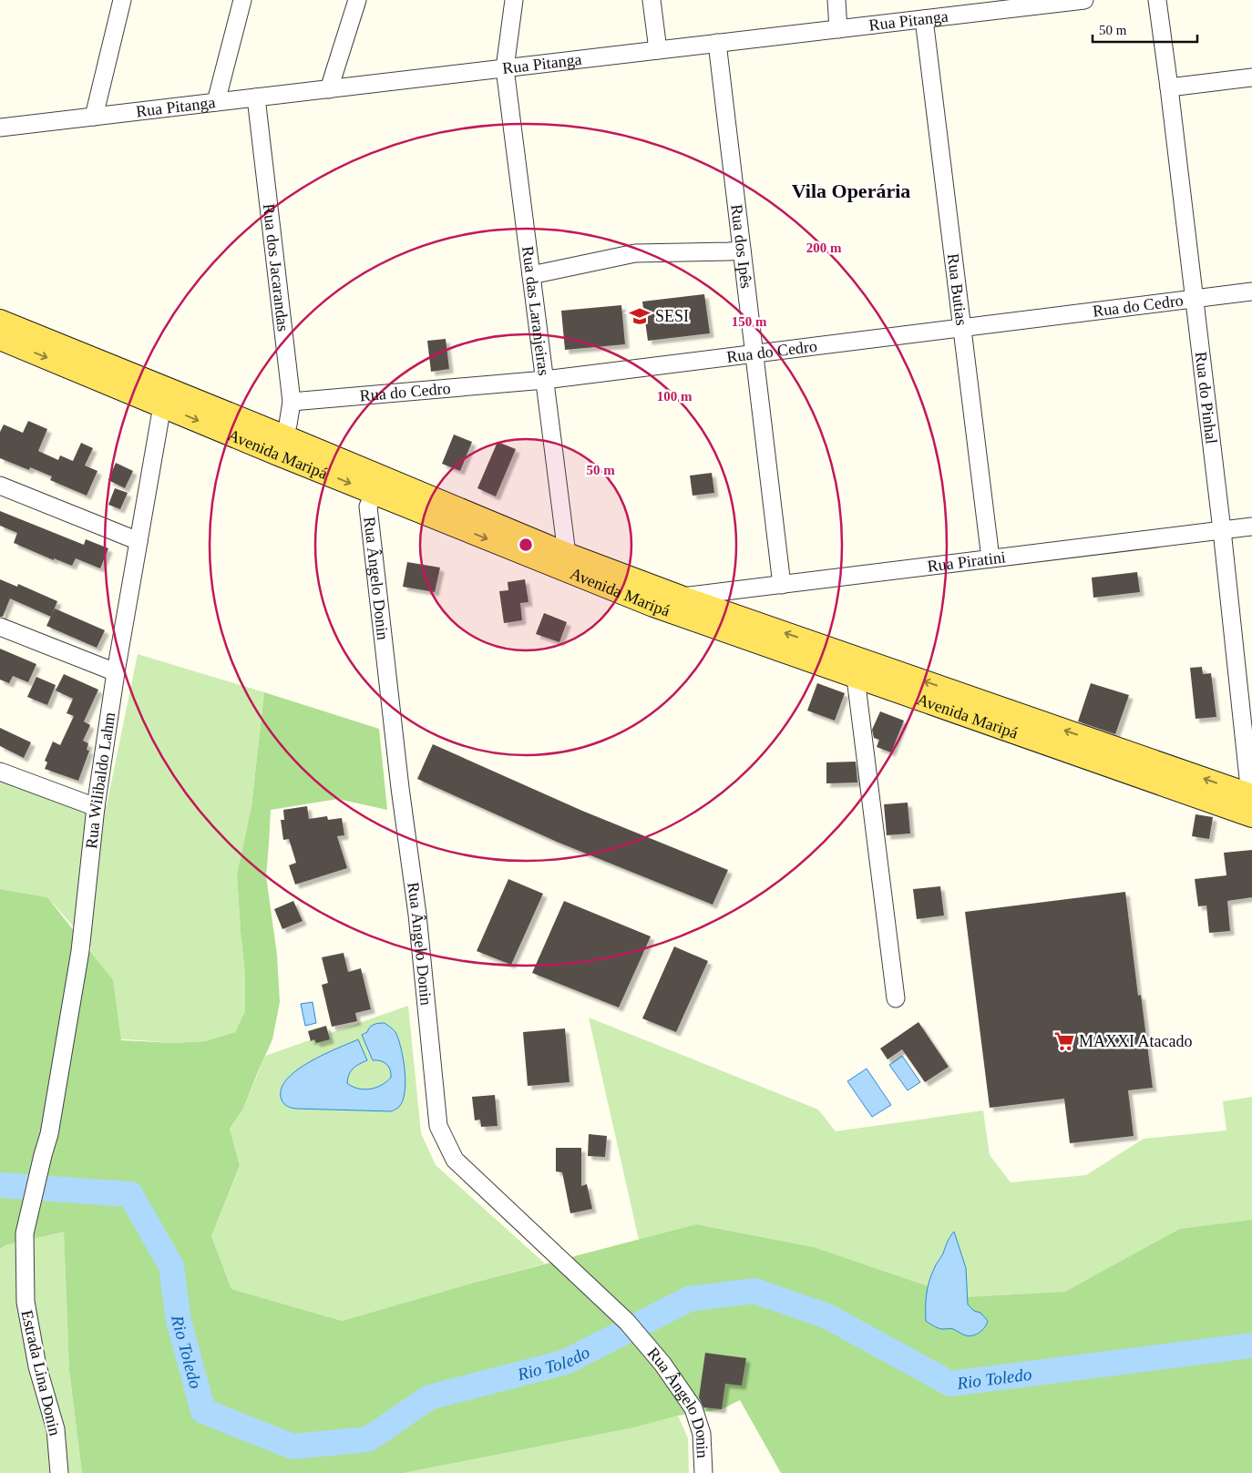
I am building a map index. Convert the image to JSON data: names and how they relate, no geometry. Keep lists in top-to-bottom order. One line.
{"streets":{"main road":["Avenida Maripá"],"street":["Rua Pitanga","Rua dos Ipês","Rua dos Jacarandas","Rua Butias","Rua do Cedro","Rua das Laranjeiras","Rua do Pinhal","Rua Piratini","Rua Ângelo Donin","Rua Wilibaldo Lahm","Estrada Lina Donin"]},"crossings":[["Rua Pitanga","Rua dos Ipês"],["Rua Pitanga","Rua dos Jacarandas"],["Rua Pitanga","Rua Butias"],["Rua Pitanga","Rua das Laranjeiras"],["Rua dos Ipês","Rua do Cedro"],["Rua dos Ipês","Rua Piratini"],["Rua dos Jacarandas","Rua do Cedro"],["Rua dos Jacarandas","Avenida Maripá"],["Rua Butias","Rua do Cedro"],["Rua Butias","Rua Piratini"],["Rua do Cedro","Rua das Laranjeiras"],["Rua do Cedro","Rua do Pinhal"],["Rua das Laranjeiras","Avenida Maripá"],["Rua do Pinhal","Avenida Maripá"],["Rua do Pinhal","Rua Piratini"],["Avenida Maripá","Rua Piratini"],["Avenida Maripá","Rua Ângelo Donin"],["Avenida Maripá","Rua Wilibaldo Lahm"],["Rua Wilibaldo Lahm","Estrada Lina Donin"]],"districts":["Vila Operária"],"water":["Rio Toledo"],"places":{"school or university":["SESI"],"supermarket":["MAXXI Atacado"]},"scale_bar":"50 m","rings":["200 m","150 m","100 m","50 m"]}
